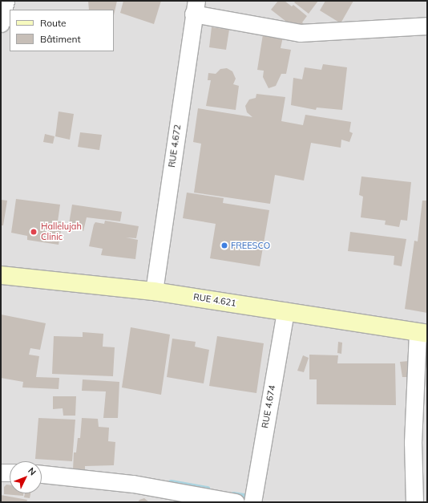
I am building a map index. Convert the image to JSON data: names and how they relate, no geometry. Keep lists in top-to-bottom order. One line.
{"streets":{"street":["RUE 4.672","RUE 4.621","RUE 4.674"]},"crossings":[["RUE 4.672","RUE 4.621"],["RUE 4.621","RUE 4.674"]],"places":["Hallelujah Clinic","FREESCO"],"legend":["Route","Bâtiment"],"north":"top right"}
